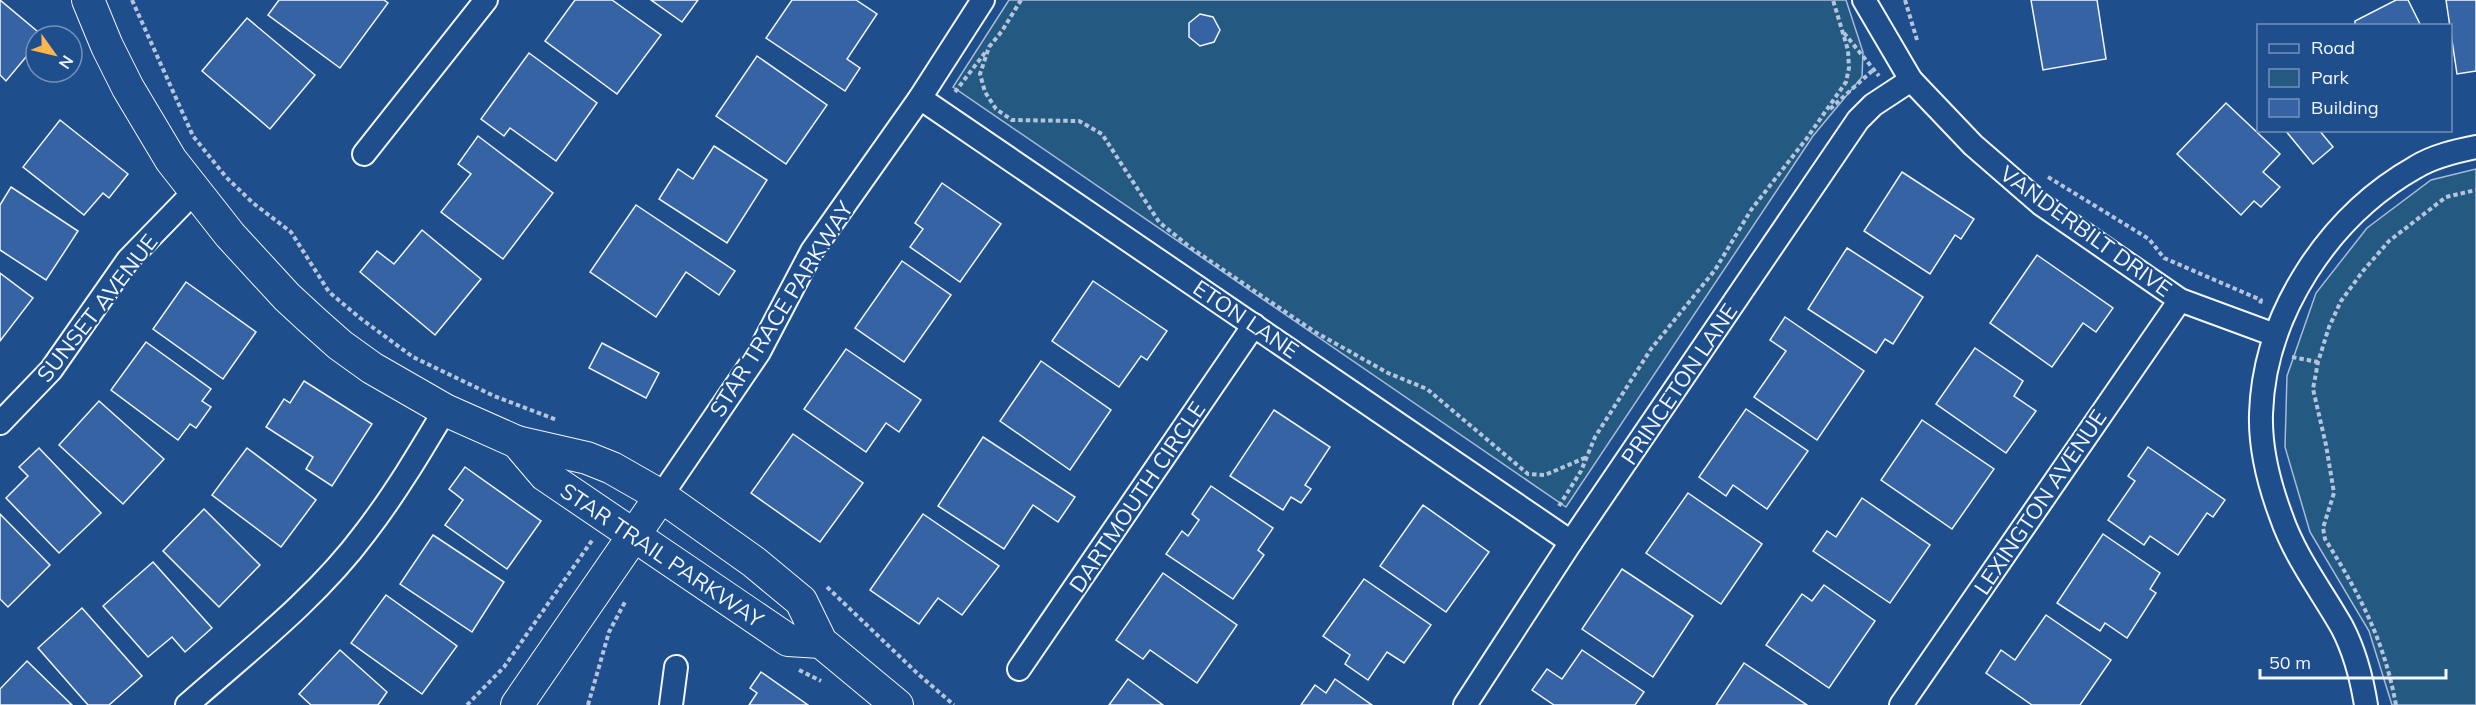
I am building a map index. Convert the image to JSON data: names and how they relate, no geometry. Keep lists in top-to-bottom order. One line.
{"streets":{"street":["VANDERBILT DRIVE","SUNSET AVENUE","STAR TRACE PARKWAY","ETON LANE","PRINCETON LANE","DARTMOUTH CIRCLE","LEXINGTON AVENUE","STAR TRAIL PARKWAY"]},"crossings":[["VANDERBILT DRIVE","PRINCETON LANE"],["VANDERBILT DRIVE","LEXINGTON AVENUE"],["SUNSET AVENUE","STAR TRAIL PARKWAY"],["STAR TRACE PARKWAY","ETON LANE"],["STAR TRACE PARKWAY","STAR TRAIL PARKWAY"],["ETON LANE","PRINCETON LANE"],["ETON LANE","DARTMOUTH CIRCLE"]],"legend":["Road","Park","Building"],"scale_bar":"50 m","north":"bottom right"}
